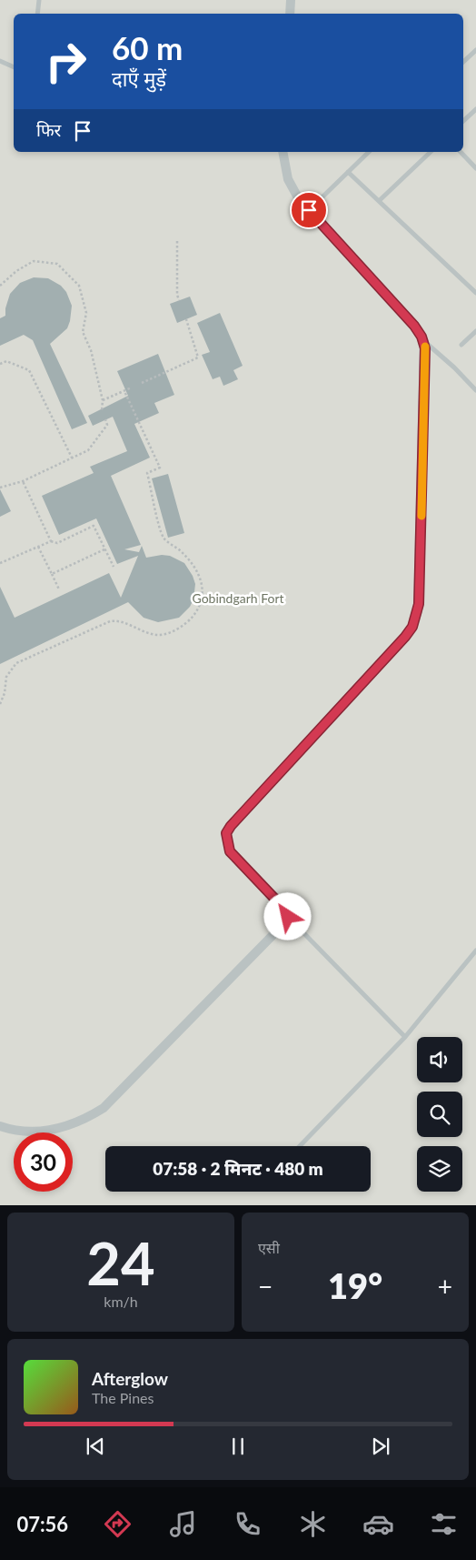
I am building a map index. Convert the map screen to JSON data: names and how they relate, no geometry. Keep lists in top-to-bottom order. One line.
{"parks":["Gobindgarh Fort"],"page":{"turn":["60 m","दाएँ मुड़ें"],"then":"फिर","limit":"30","trip":"07:58 · 2 मिनट · 480 m","tile":[["24","km/h"],"एसी"],"heat":["−","19°","+"],"song":["Afterglow","The Pines"],"tabs":"07:56"}}
